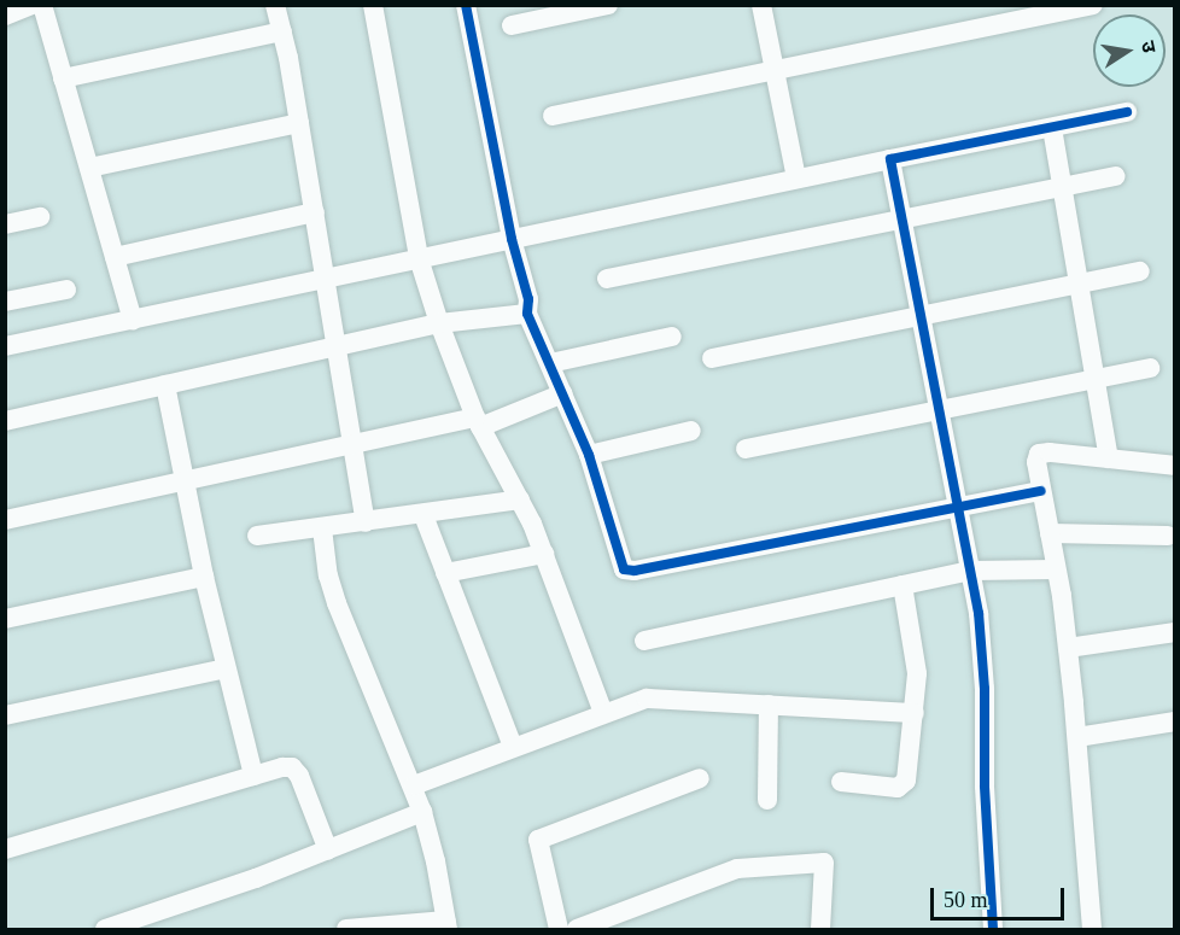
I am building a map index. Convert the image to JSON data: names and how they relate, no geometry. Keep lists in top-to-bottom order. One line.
{"scale_bar":"50 m","north":"right"}
